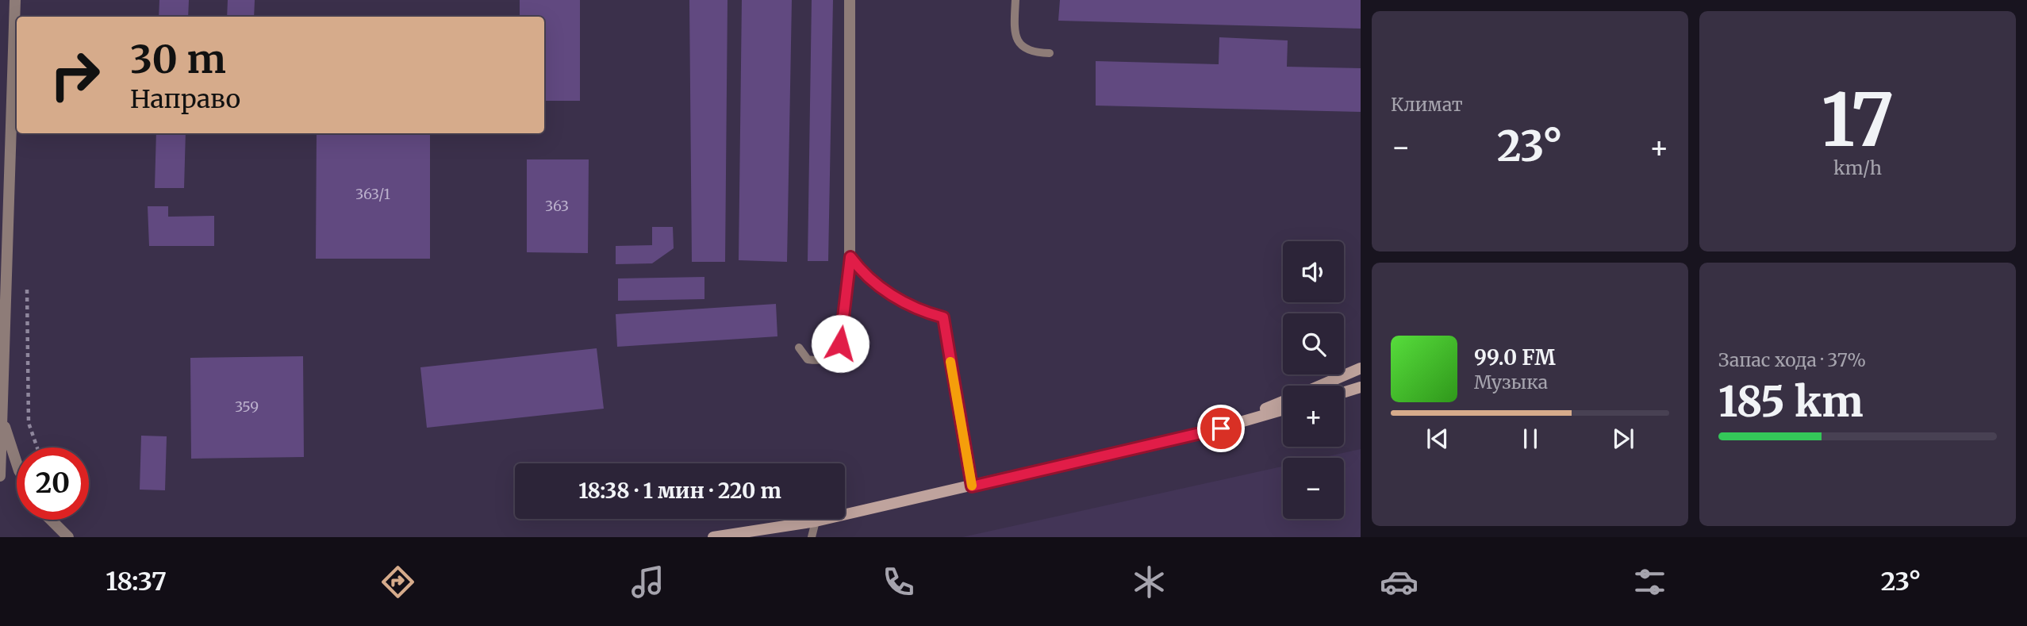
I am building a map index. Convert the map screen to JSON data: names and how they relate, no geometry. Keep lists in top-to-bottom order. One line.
{"house_numbers":["363/1","363","359"],"page":{"tile":["Климат",["17","km/h"],["Запас хода · 37%","185 km"]],"turn":["30 m","Направо"],"heat":["−","23°","+"],"map_buttons":["+","−"],"song":["99.0 FM","Музыка"],"limit":"20","trip":"18:38 · 1 мин · 220 m","tabs":["18:37","23°"]}}
